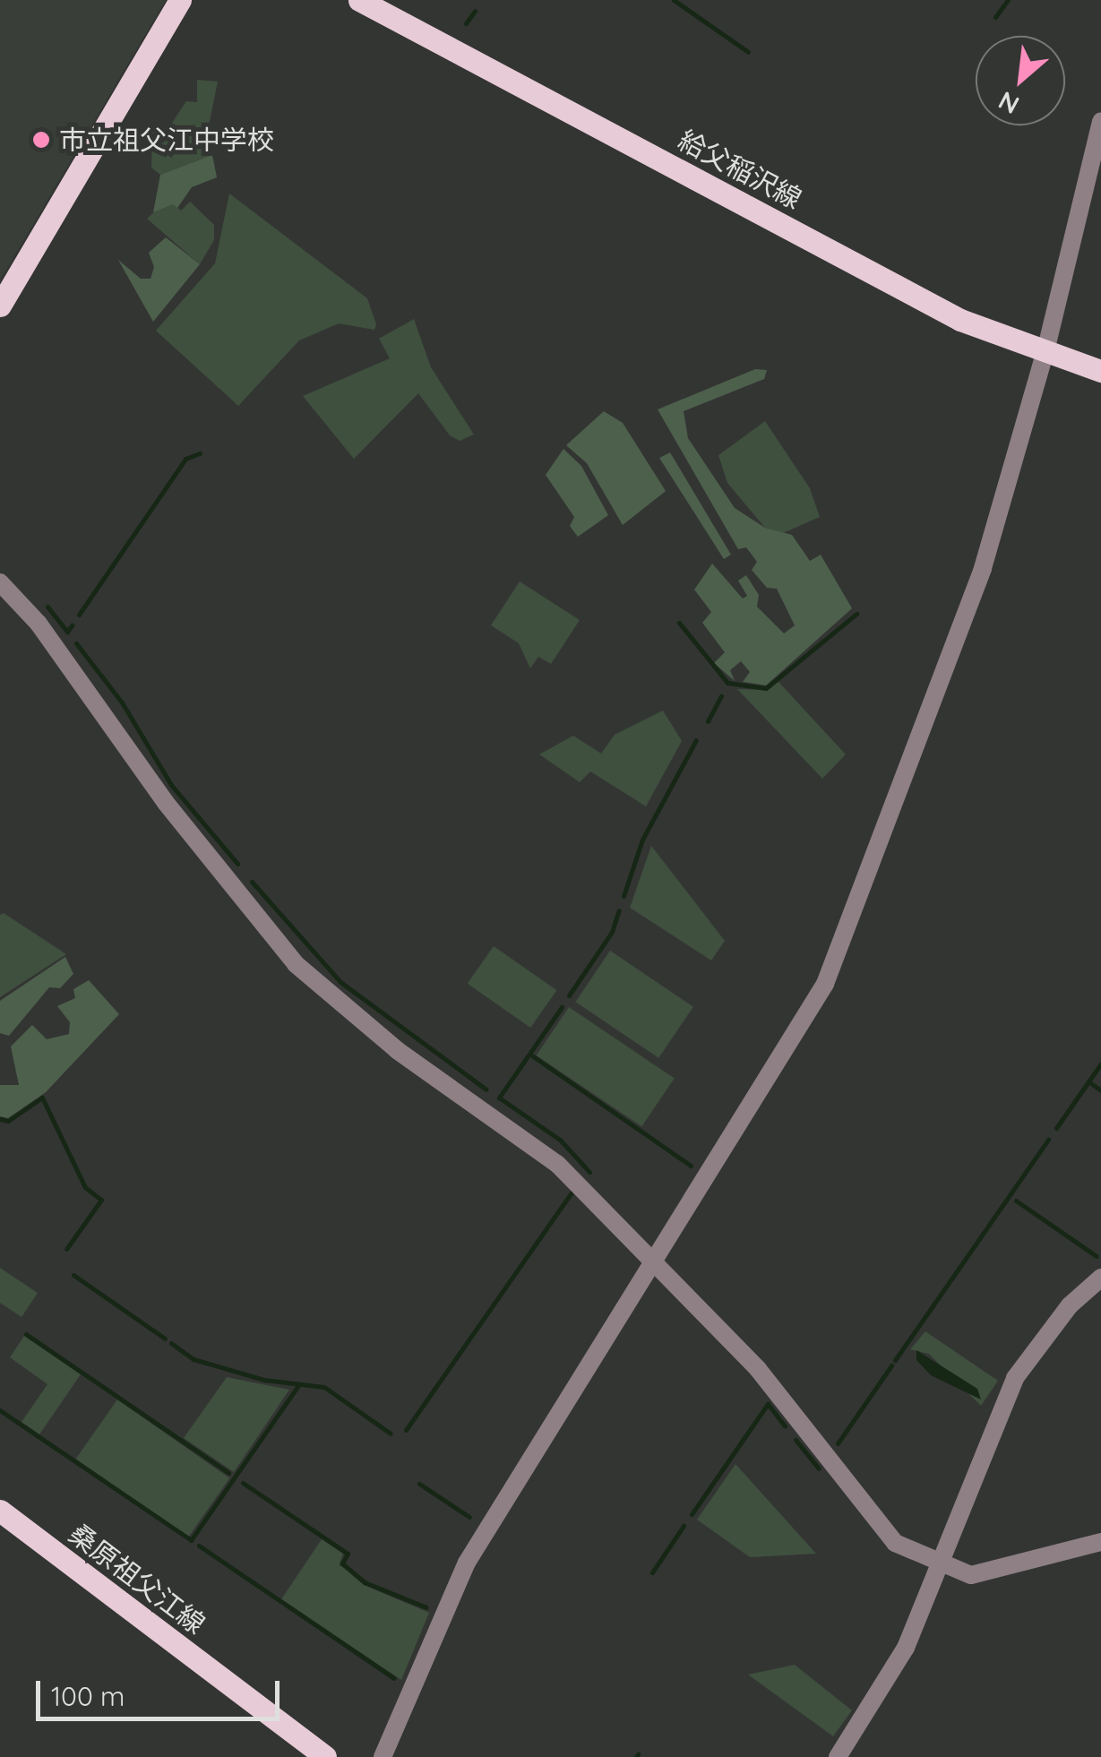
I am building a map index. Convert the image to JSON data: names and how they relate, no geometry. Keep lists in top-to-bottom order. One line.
{"streets":{"main road":["給父稲沢線","桑原祖父江線"]},"places":["市立祖父江中学校"],"scale_bar":"100 m","north":"bottom left"}
